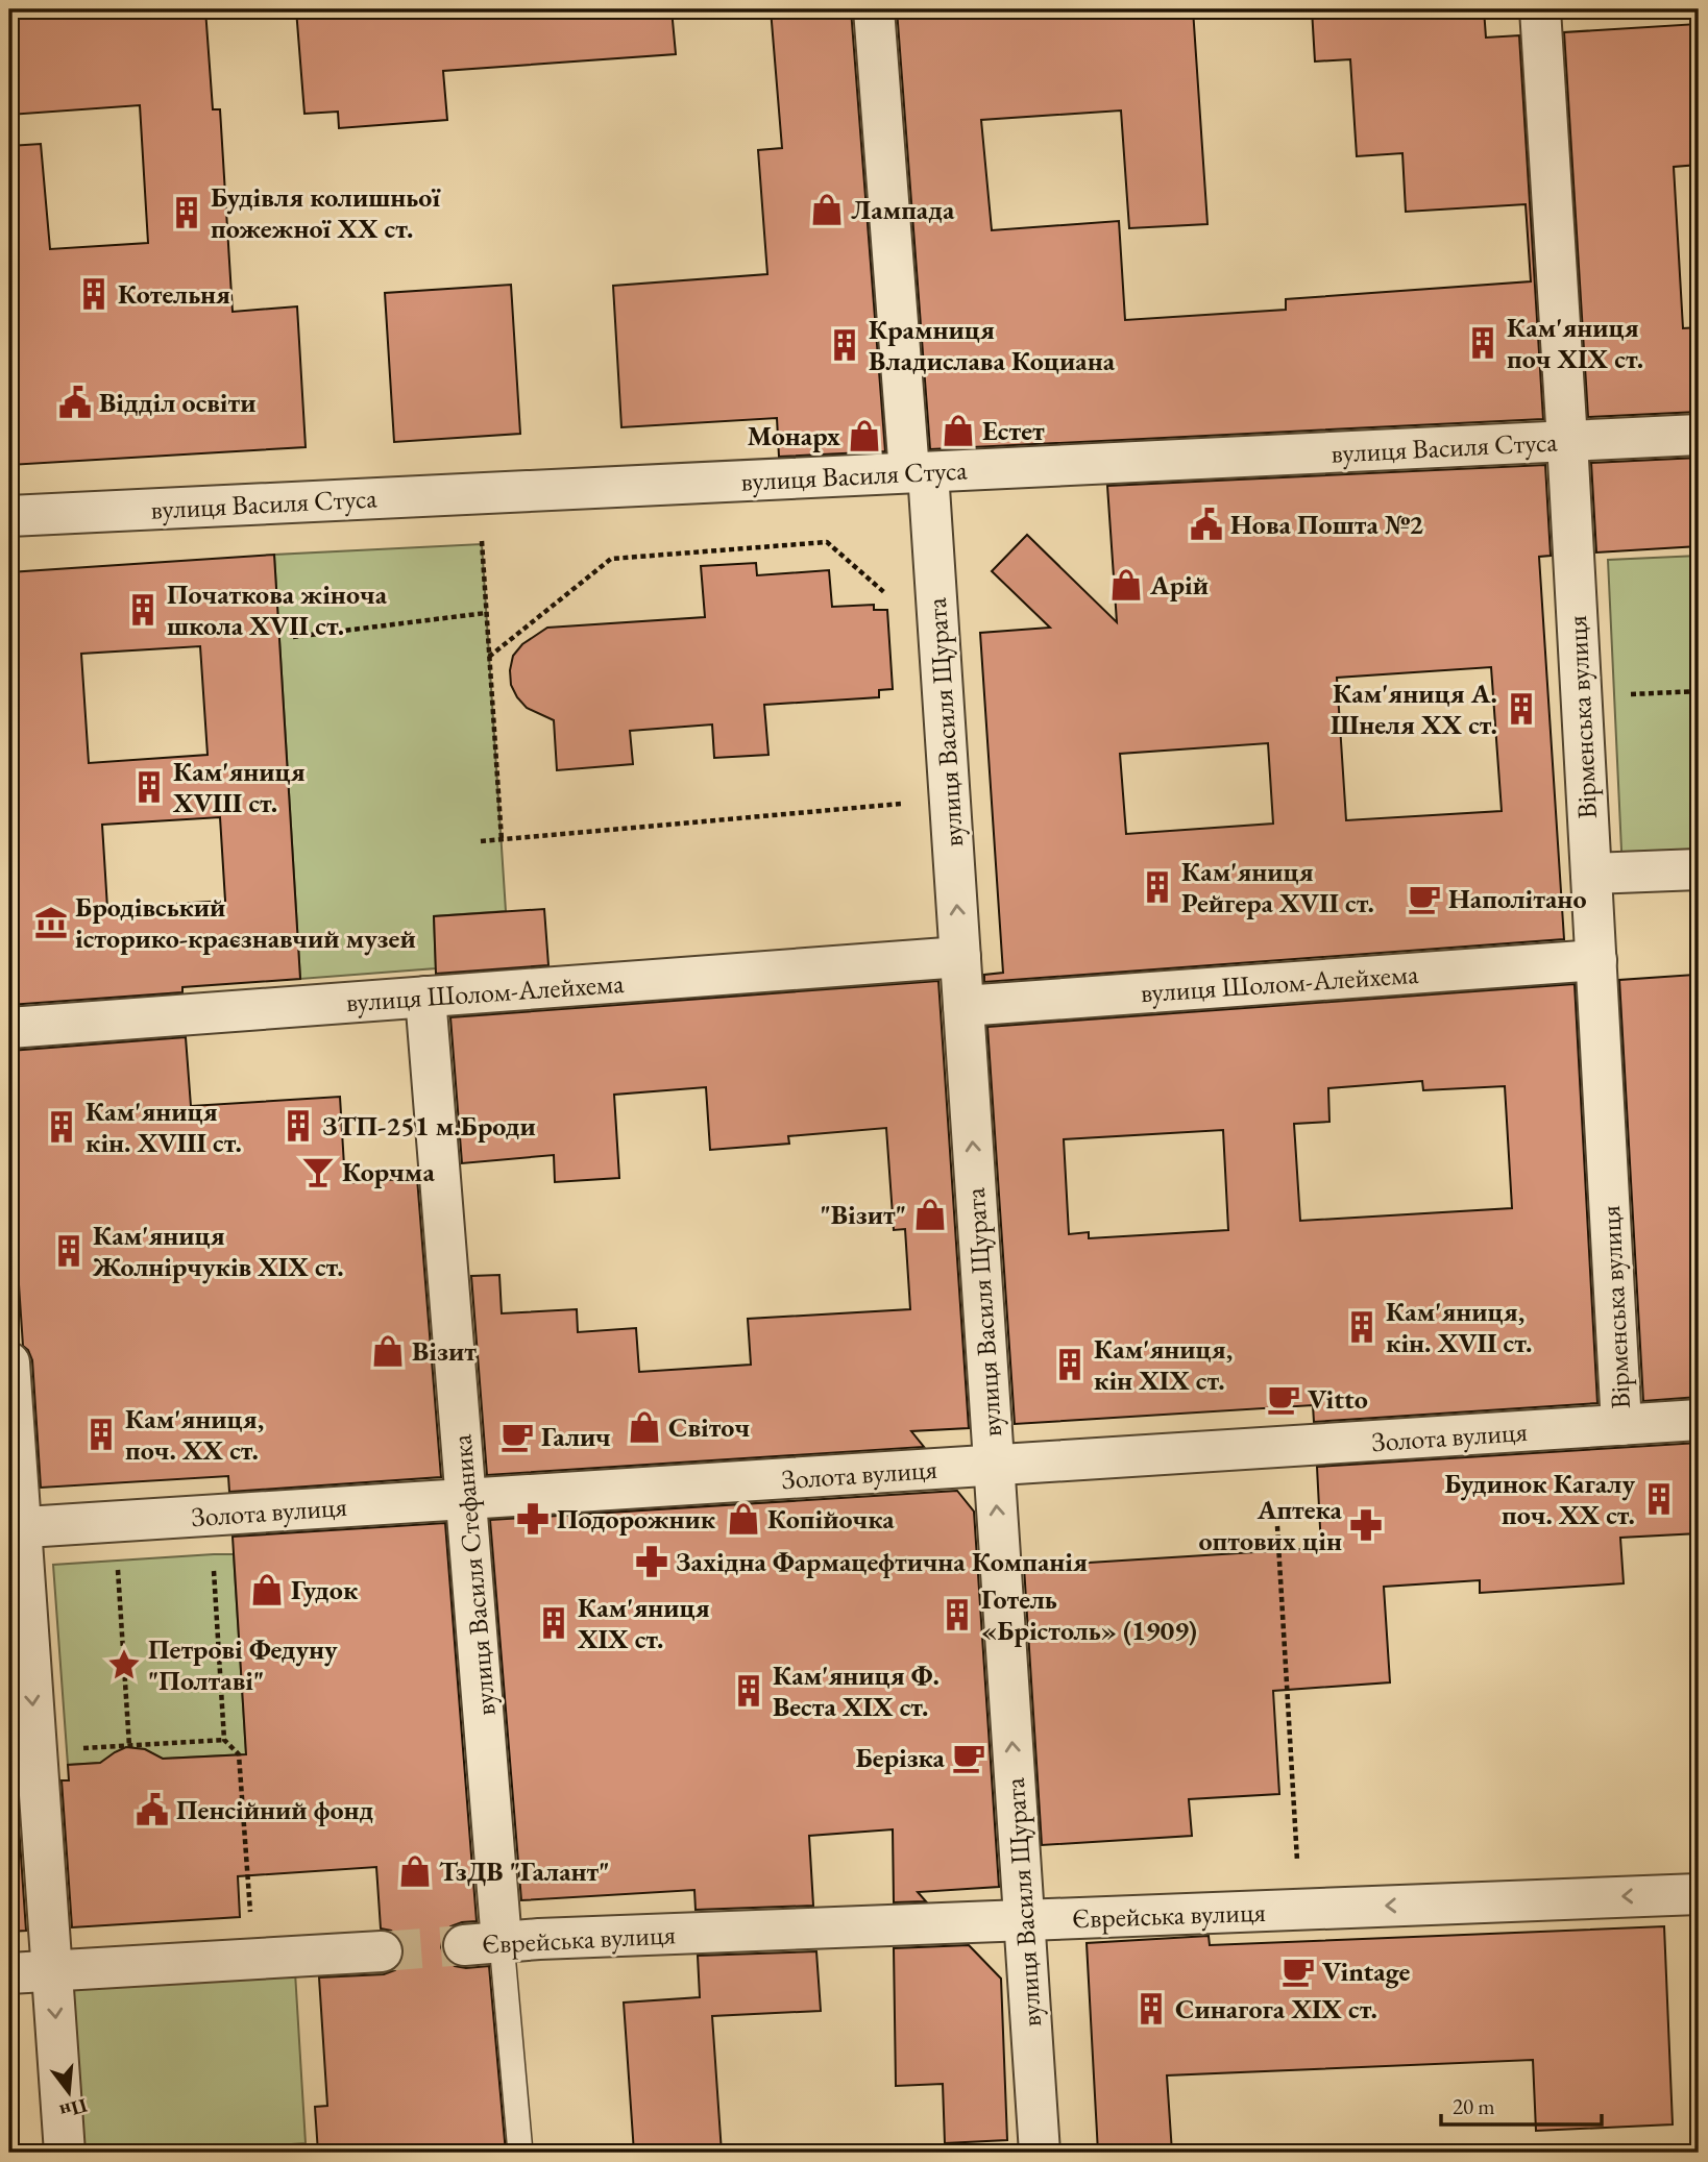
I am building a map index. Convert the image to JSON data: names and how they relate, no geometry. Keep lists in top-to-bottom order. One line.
{"streets":{"street":["вулиця Василя Стуса","Вірменська вулиця","вулиця Василя Щурата","вулиця Шолом-Алейхема","Золота вулиця","вулиця Василя Стефаника","Єврейська вулиця"]},"crossings":[["вулиця Василя Стуса","Вірменська вулиця"],["вулиця Василя Стуса","вулиця Василя Щурата"],["Вірменська вулиця","вулиця Шолом-Алейхема"],["Вірменська вулиця","Золота вулиця"],["вулиця Василя Щурата","вулиця Шолом-Алейхема"],["вулиця Василя Щурата","Золота вулиця"],["вулиця Василя Щурата","Єврейська вулиця"],["вулиця Шолом-Алейхема","вулиця Василя Стефаника"],["Золота вулиця","вулиця Василя Стефаника"],["вулиця Василя Стефаника","Єврейська вулиця"]],"one_way":["вулиця Василя Щурата"],"places":{"shop":["Лампада","Естет","Монарх","Арій","\"Візит\"","Візит","Світоч","Копійочка","Гудок","ТзДВ \"Галант\""],"building":["Будівля колишньої пожежної XX ст.","Котельня","Кам'яниця поч XIX ст.","Крамниця Владислава Коциана","Початкова жіноча школа XVII ст.","Кам'яниця А. Шнеля XX cт.","Кам'яниця XVIII ст.","Кам'яниця Рейгера XVII ст.","ЗТП-251 м.Броди","Кам'яниця кін. XVIII ст.","Кам'яниця Жолнірчуків XIX ст.","Кам'яниця, кін. XVII ст.","Кам'яниця, кін XIX ст.","Кам'яниця, поч. XX ст.","Будинок Кагалу поч. XX ст.","Готель «Брістоль» (1909)","Кам'яниця XIX ст.","Кам'яниця Ф. Веста XIX ст.","Синагога XIX ст."],"public building":["Відділ освіти","Нова Пошта №2","Пенсійний фонд"],"cafe":["Наполітано","Vitto","Галич","Берізка","Vintage"],"museum":["Бродівський історико-краєзнавчий музей"],"bar":["Корчма"],"pharmacy":["Подорожник","Аптека оптових цін","Західна Фармацефтична Компанія"],"place":["Петрові Федуну \"Полтаві\""]},"scale_bar":"20 m","north":"bottom"}
